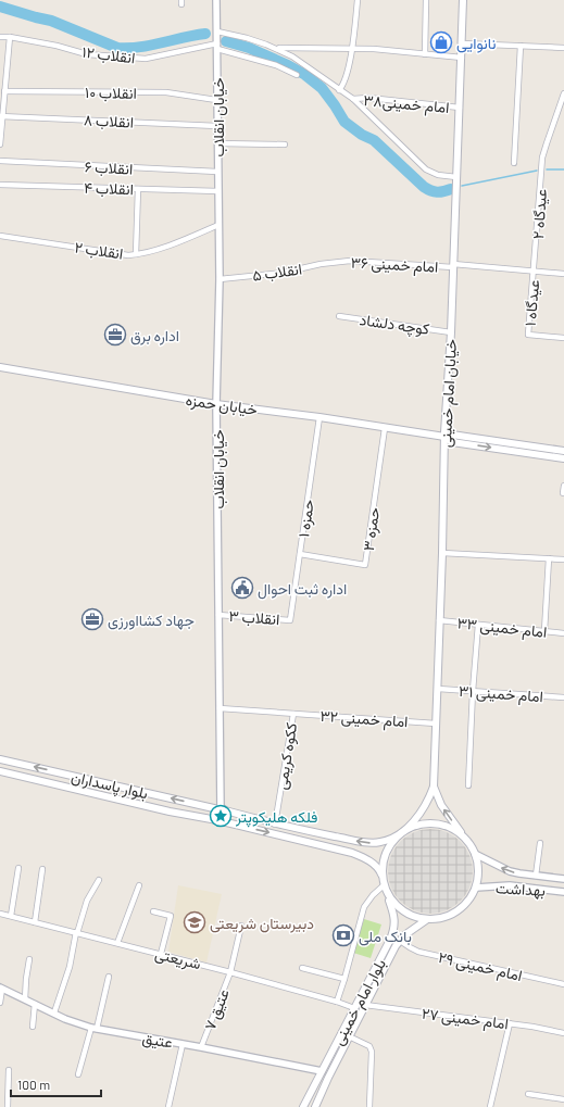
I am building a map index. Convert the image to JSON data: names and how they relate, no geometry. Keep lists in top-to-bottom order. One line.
{"streets":{"main road":["خیابان امام خمینی","خیابان حمزه","بلوار پاسداران","بلوار امام خمینی"],"street":["انقلاب ۱۲","انقلاب ۱۰","امام خمینی۳۸","خیابان انقلاب","انقلاب ۸","انقلاب ۶","انقلاب ۴","عیدگاه ۲","انقلاب ۲","امام خمینی ۳۶","انقلاب ۵","عیدگاه ۱","کوچه دلشاد","حمزه ۱","حمزه ۳","انقلاب ۳","امام خمینی ۳۳","امام خمینی ۳۱","امام خمینی ۳۲","ککوه کریمی","بهداشت","شریعتی","امام خمینی ۲۹","عتیق ۷","امام خمینی ۲۷","عتیق"]},"crossings":[["انقلاب ۱۲","خیابان انقلاب"],["انقلاب ۱۰","خیابان انقلاب"],["امام خمینی۳۸","خیابان امام خمینی"],["خیابان انقلاب","انقلاب ۸"],["خیابان انقلاب","انقلاب ۶"],["خیابان انقلاب","انقلاب ۴"],["خیابان انقلاب","انقلاب ۲"],["خیابان انقلاب","انقلاب ۵"],["خیابان انقلاب","خیابان حمزه"],["خیابان انقلاب","انقلاب ۳"],["خیابان انقلاب","امام خمینی ۳۲"],["خیابان انقلاب","بلوار پاسداران"],["عیدگاه ۲","امام خمینی ۳۶"],["عیدگاه ۲","عیدگاه ۱"],["امام خمینی ۳۶","انقلاب ۵"],["امام خمینی ۳۶","عیدگاه ۱"],["امام خمینی ۳۶","خیابان امام خمینی"],["کوچه دلشاد","خیابان امام خمینی"],["خیابان امام خمینی","خیابان حمزه"],["خیابان امام خمینی","امام خمینی ۳۳"],["خیابان امام خمینی","امام خمینی ۳۱"],["خیابان امام خمینی","امام خمینی ۳۲"],["خیابان حمزه","حمزه ۱"],["خیابان حمزه","حمزه ۳"],["حمزه ۱","حمزه ۳"],["حمزه ۱","انقلاب ۳"],["امام خمینی ۳۲","ککوه کریمی"],["ککوه کریمی","بلوار پاسداران"],["بلوار پاسداران","بهداشت"],["بلوار پاسداران","بلوار امام خمینی"],["بهداشت","بلوار امام خمینی"],["شریعتی","بلوار امام خمینی"],["شریعتی","عتیق ۷"],["امام خمینی ۲۹","بلوار امام خمینی"],["بلوار امام خمینی","امام خمینی ۲۷"],["بلوار امام خمینی","عتیق"],["عتیق ۷","عتیق"]],"places":{"shop":["نانوایی"],"office":["اداره برق","جهاد کشااورزی"],"public building":["اداره ثبت احوال"],"place":["فلکه هلیکوپتر"],"school or university":["دبیرستان شریعتی"],"bank":["بانک ملی"]},"scale_bar":"100 m"}
